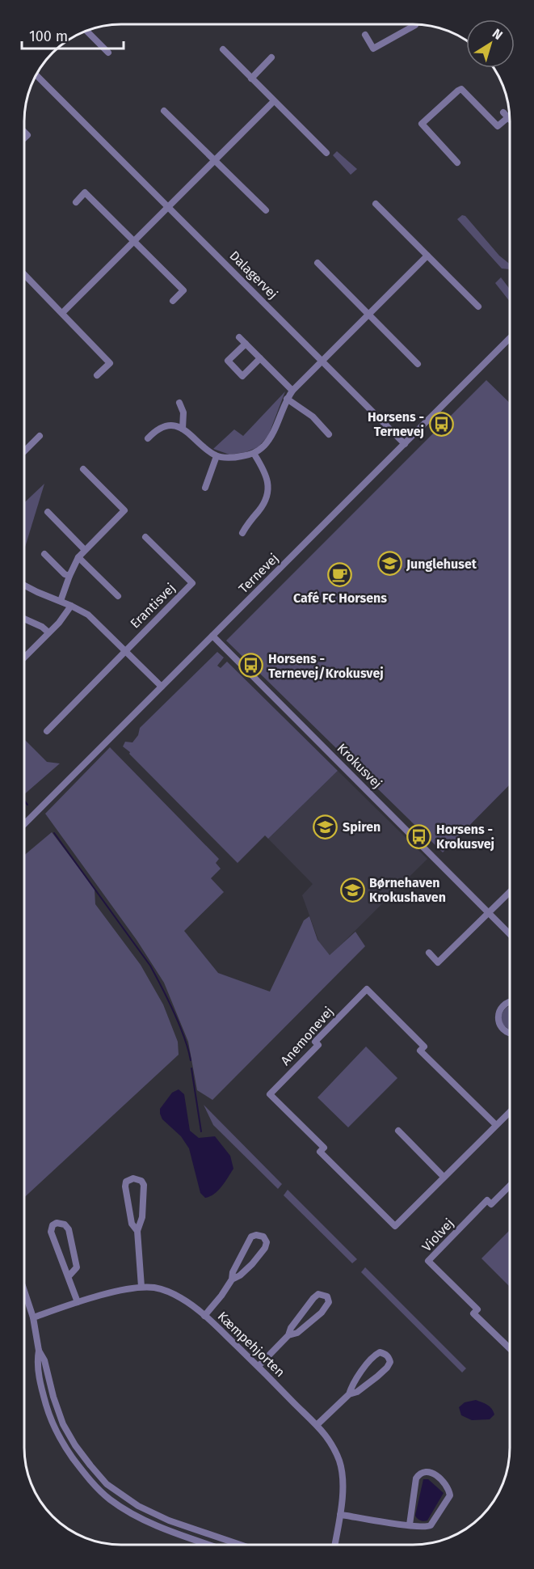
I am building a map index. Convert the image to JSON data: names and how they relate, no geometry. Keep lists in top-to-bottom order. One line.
{"streets":{"street":["Dalagervej","Ternevej","Erantisvej","Krokusvej","Anemonevej","Violvej","Kæmpehjorten"]},"crossings":[["Dalagervej","Ternevej"],["Ternevej","Krokusvej"]],"places":{"bus stop":["Horsens - Ternevej","Horsens - Ternevej/Krokusvej","Horsens - Krokusvej"],"school or university":["Junglehuset","Spiren","Børnehaven Krokushaven"],"cafe":["Café FC Horsens"]},"scale_bar":"100 m","north":"top right"}
